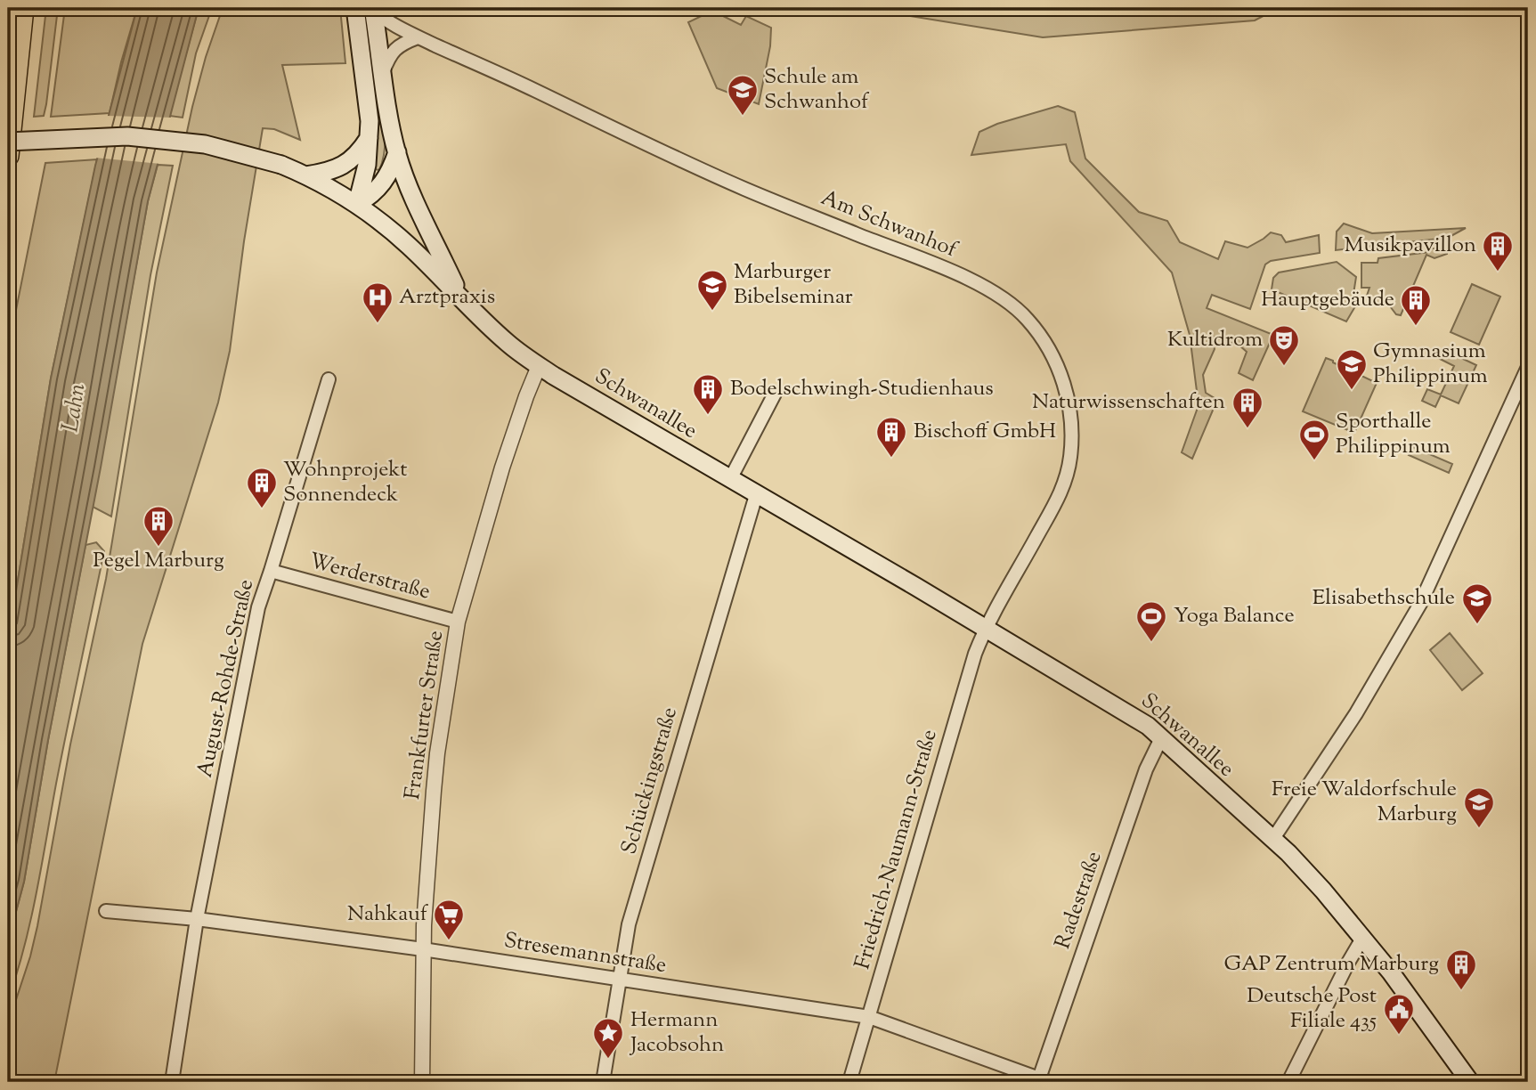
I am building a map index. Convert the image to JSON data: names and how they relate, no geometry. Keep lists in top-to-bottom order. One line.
{"streets":{"main road":["Schwanallee"],"street":["Am Schwanhof","Werderstraße","August-Rohde-Straße","Frankfurter Straße","Schückingstraße","Friedrich-Naumann-Straße","Radestraße","Stresemannstraße"]},"crossings":[["Am Schwanhof","Schwanallee"],["Am Schwanhof","Friedrich-Naumann-Straße"],["Schwanallee","Frankfurter Straße"],["Schwanallee","Schückingstraße"],["Schwanallee","Friedrich-Naumann-Straße"],["Schwanallee","Radestraße"],["Werderstraße","August-Rohde-Straße"],["Werderstraße","Frankfurter Straße"],["August-Rohde-Straße","Stresemannstraße"],["Frankfurter Straße","Stresemannstraße"],["Schückingstraße","Stresemannstraße"],["Friedrich-Naumann-Straße","Stresemannstraße"],["Radestraße","Stresemannstraße"]],"water":["Lahn"],"places":{"school or university":["Schule am Schwanhof","Marburger Bibelseminar","Gymnasium Philippinum","Elisabethschule","Freie Waldorfschule Marburg"],"building":["Musikpavillon","Hauptgebäude","Bodelschwingh-Studienhaus","Naturwissenschaften","Bischoff GmbH","Wohnprojekt Sonnendeck","Pegel Marburg","GAP Zentrum Marburg"],"hospital":["Arztpraxis"],"theatre":["Kultidrom"],"sports":["Sporthalle Philippinum","Yoga Balance"],"supermarket":["Nahkauf"],"public building":["Deutsche Post Filiale 435"],"place":["Hermann Jacobsohn"]}}
